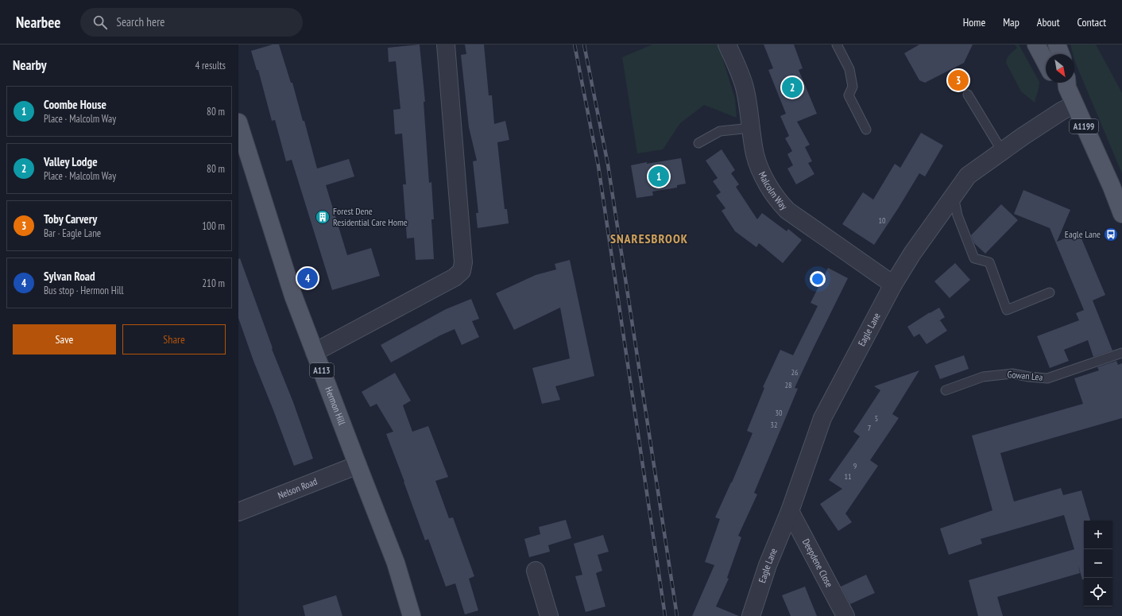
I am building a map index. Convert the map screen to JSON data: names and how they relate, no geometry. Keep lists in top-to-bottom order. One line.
{"streets":{"main road":["A1199","A113","Hermon Hill"],"street":["Malcolm Way","Eagle Lane","Nelson Road","Deepdene Close"],"lane":["Gowan Lea"]},"crossings":[["A1199","Eagle Lane"],["Malcolm Way","Eagle Lane"],["Eagle Lane","Deepdene Close"],["Hermon Hill","Nelson Road"]],"districts":["SNARESBROOK"],"places":{"building":["Forest Dene Residential Care Home"],"bus stop":["Eagle Lane"]},"house_numbers":["10","26","28","30","5","32","7","9","11"],"north":"bottom right","page":{"header":"Nearbee","search":"Search here","nav":["Home","Map","About","Contact"],"heading":["Nearby","4 results"],"pins":["3","2","1","4"],"list":[{"mark":"1","name":"Coombe House","note":"Place · Malcolm Way","value":"80 m"},{"mark":"2","name":"Valley Lodge","note":"Place · Malcolm Way","value":"80 m"},{"mark":"3","name":"Toby Carvery","note":"Bar · Eagle Lane","value":"100 m"},{"mark":"4","name":"Sylvan Road","note":"Bus stop · Hermon Hill","value":"210 m"}],"buttons":["Save","Share"],"map_buttons":["+","−"]}}
